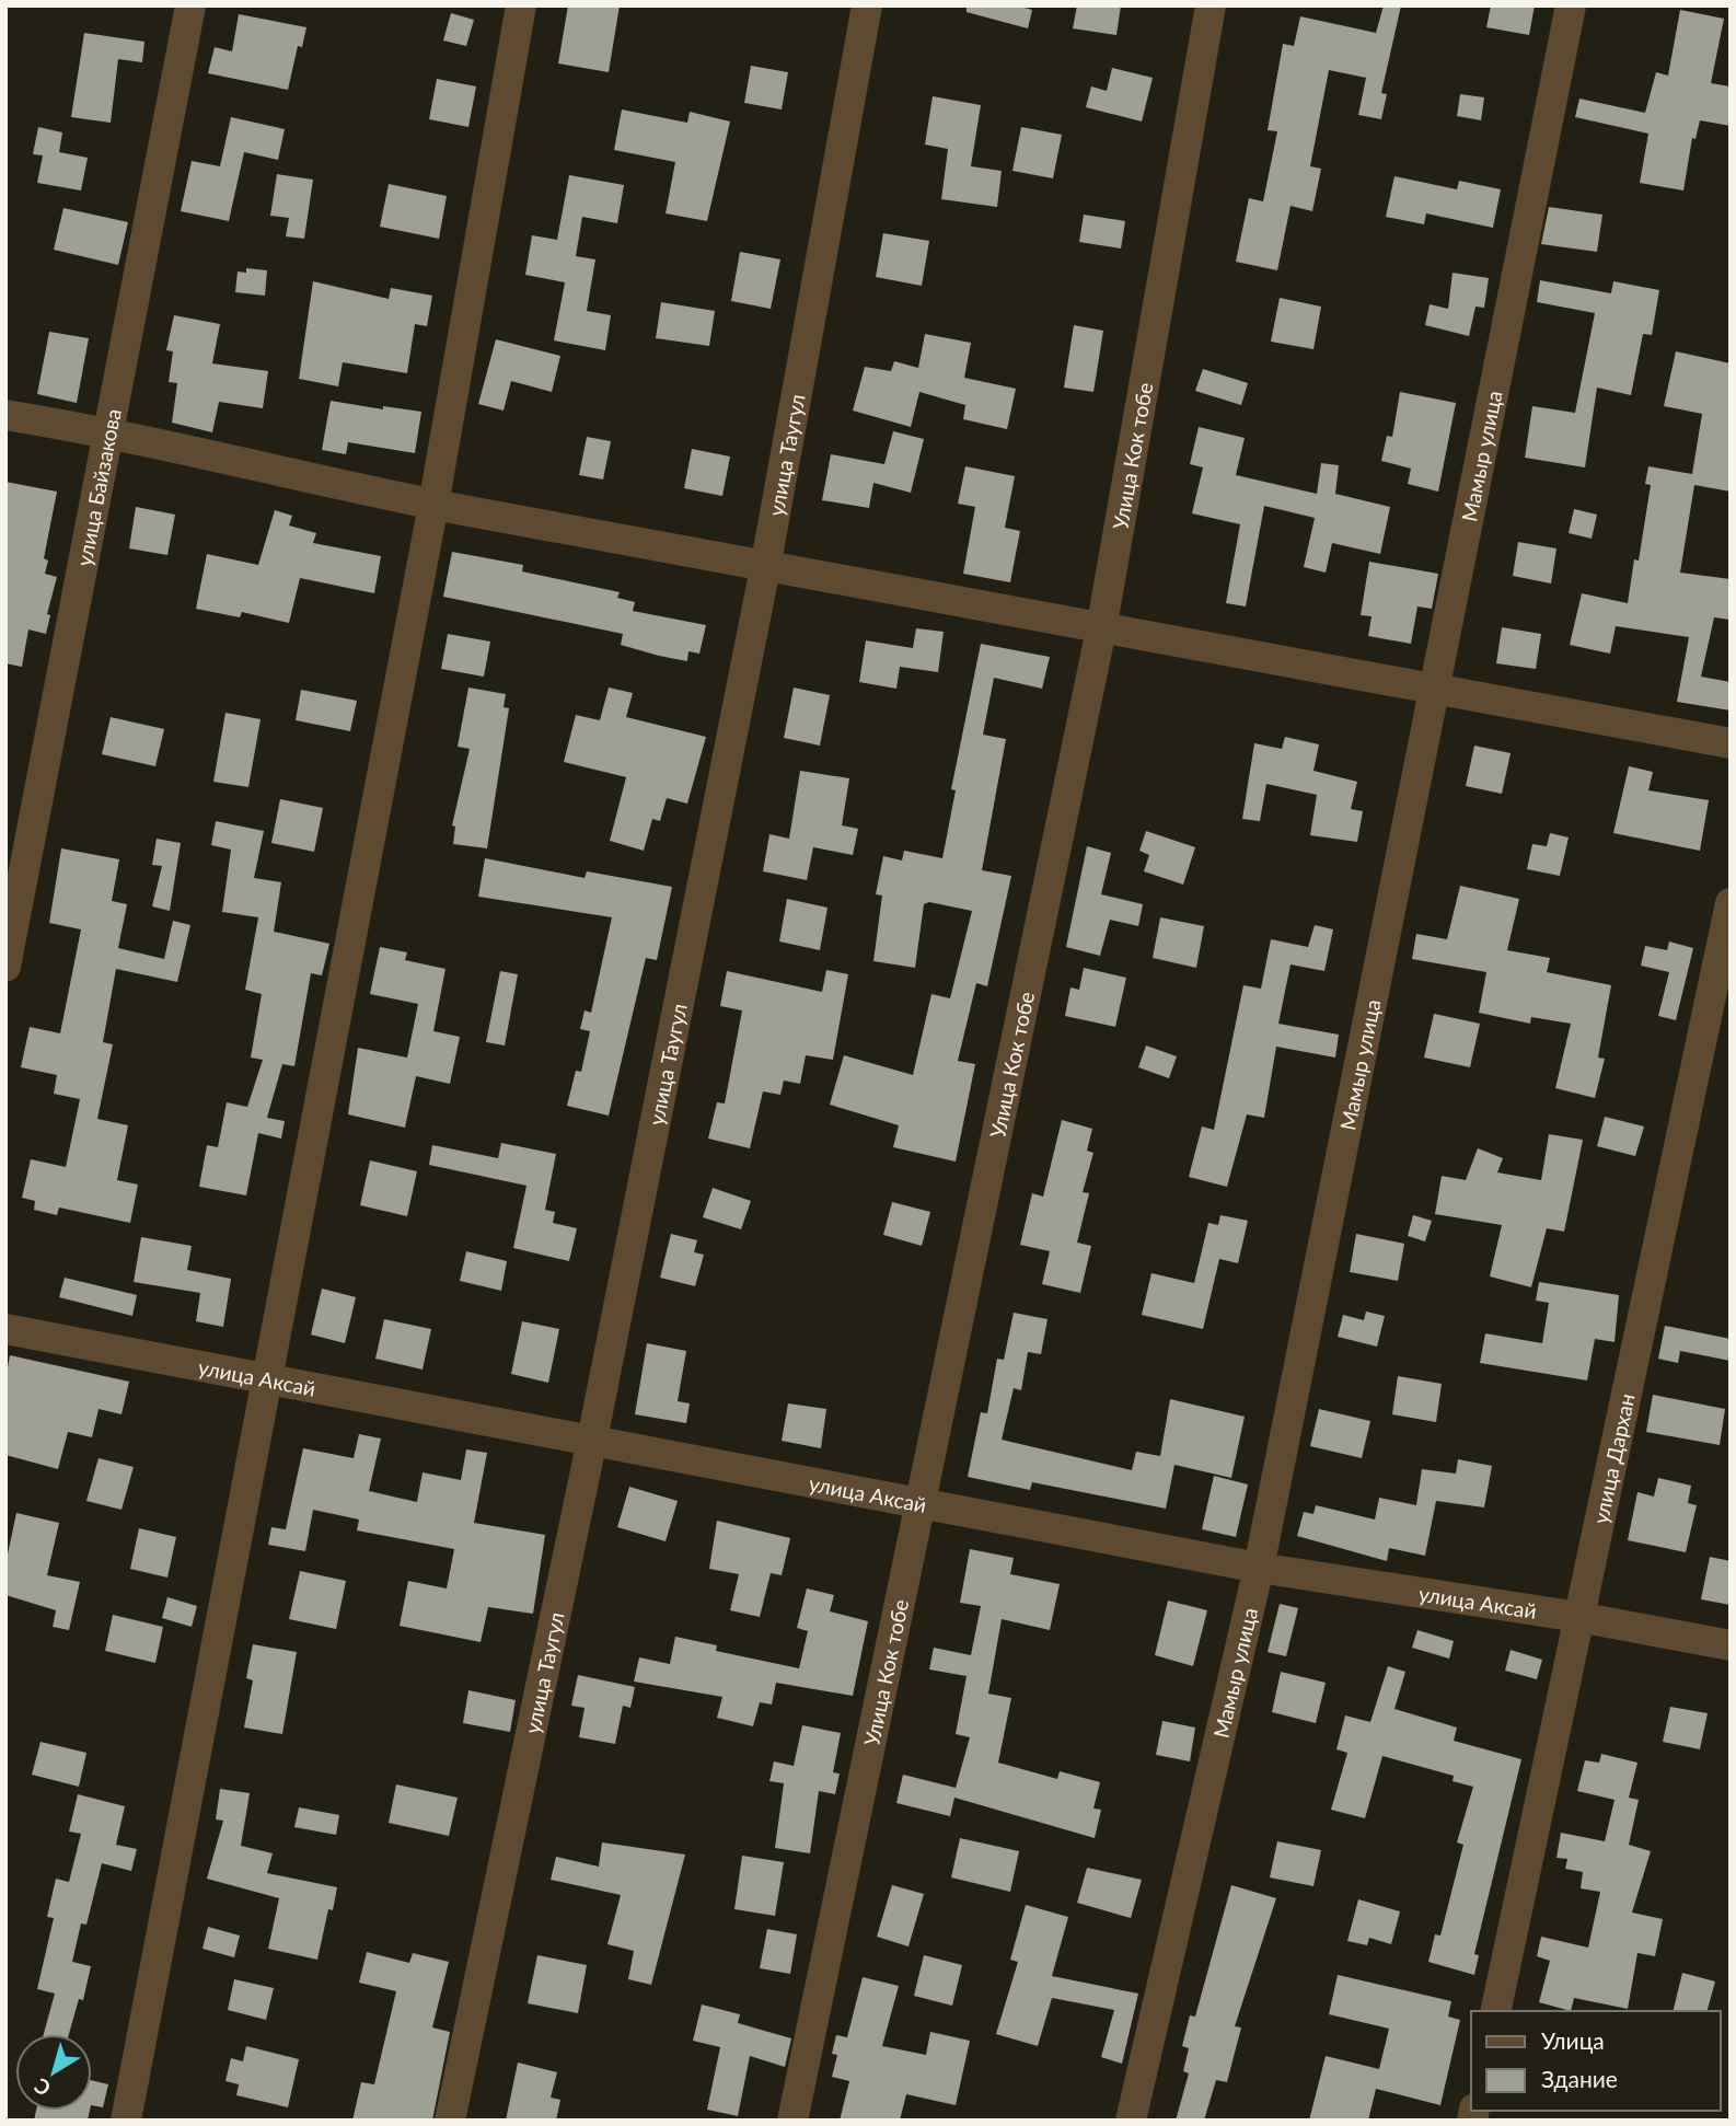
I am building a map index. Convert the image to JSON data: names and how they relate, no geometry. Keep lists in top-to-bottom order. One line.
{"streets":{"street":["улица Таугул","Улица Кок тобе","Мамыр улица","улица Байзакова","улица Аксай","улица Дархан"]},"crossings":[["улица Таугул","улица Аксай"],["Улица Кок тобе","улица Аксай"],["Мамыр улица","улица Аксай"],["улица Аксай","улица Дархан"]],"legend":["Улица","Здание"],"north":"bottom left"}
